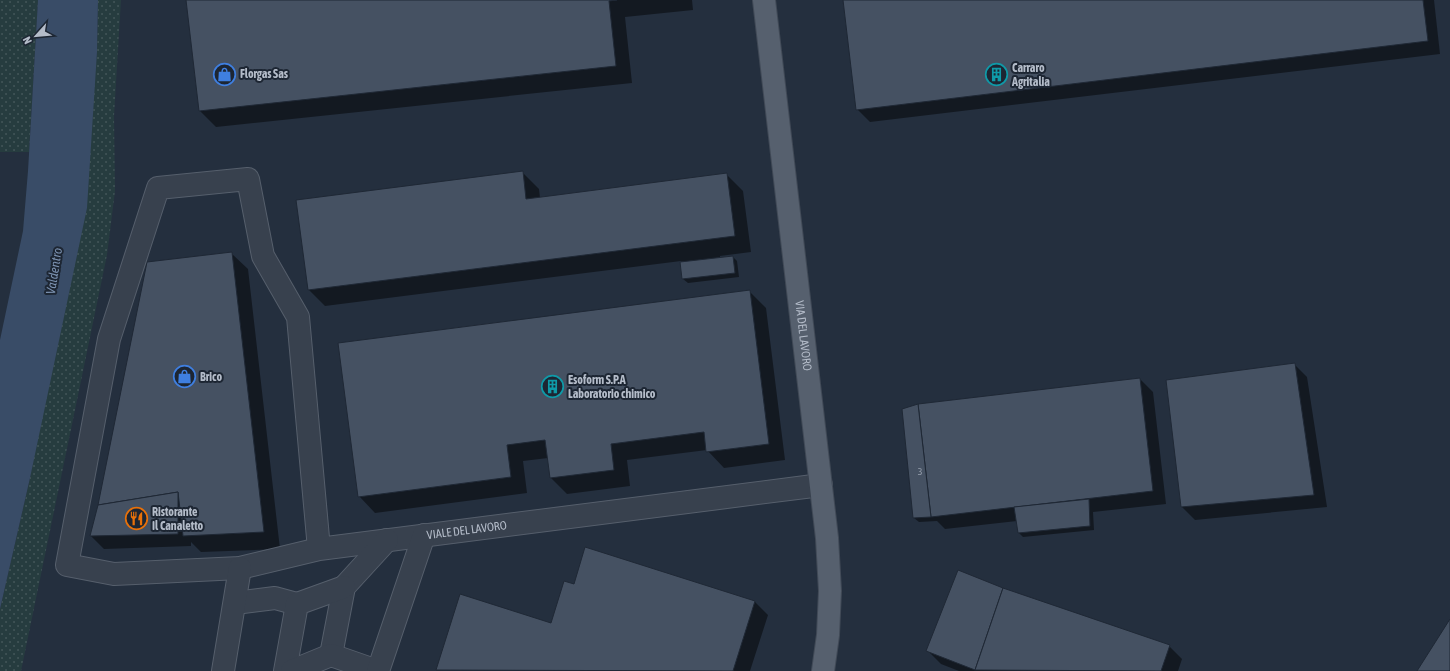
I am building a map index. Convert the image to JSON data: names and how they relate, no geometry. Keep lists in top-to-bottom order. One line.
{"streets":{"main road":["VIA DEL LAVORO"],"street":["VIALE DEL LAVORO"]},"crossings":[["VIA DEL LAVORO","VIALE DEL LAVORO"]],"water":["Valdentro"],"places":{"shop":["Florgas Sas","Brico"],"building":["Carraro Agritalia","Esoform S.P.A Laboratorio chimico"],"restaurant":["Ristorante Il Canaletto"]},"house_numbers":["3"],"north":"bottom left"}
